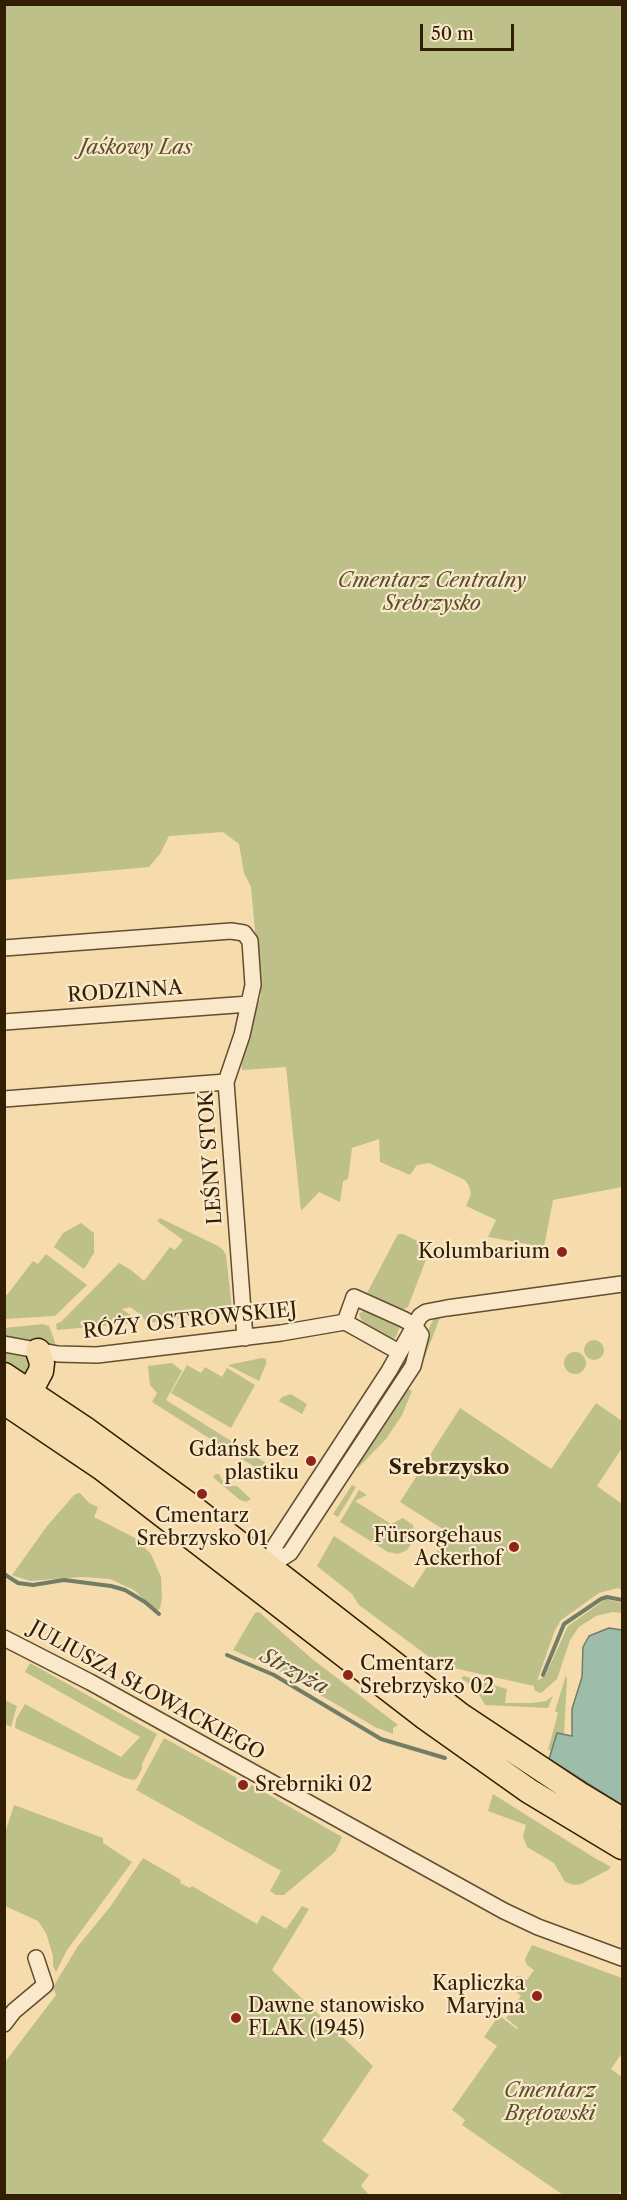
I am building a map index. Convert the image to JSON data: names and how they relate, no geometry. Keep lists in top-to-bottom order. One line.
{"streets":{"street":["RODZINNA","LEŚNY STOK","RÓŻY OSTROWSKIEJ","JULIUSZA SŁOWACKIEGO"]},"crossings":[["RODZINNA","LEŚNY STOK"],["LEŚNY STOK","RÓŻY OSTROWSKIEJ"]],"districts":["Srebrzysko"],"water":["Strzyża"],"parks":["Jaśkowy Las","Cmentarz Centralny Srebrzysko","Cmentarz Brętowski"],"places":["Kolumbarium","Gdańsk bez plastiku","Cmentarz Srebrzysko 01","Fürsorgehaus Ackerhof","Cmentarz Srebrzysko 02","Srebrniki 02","Kapliczka Maryjna","Dawne stanowisko FLAK (1945)"],"scale_bar":"50 m"}
